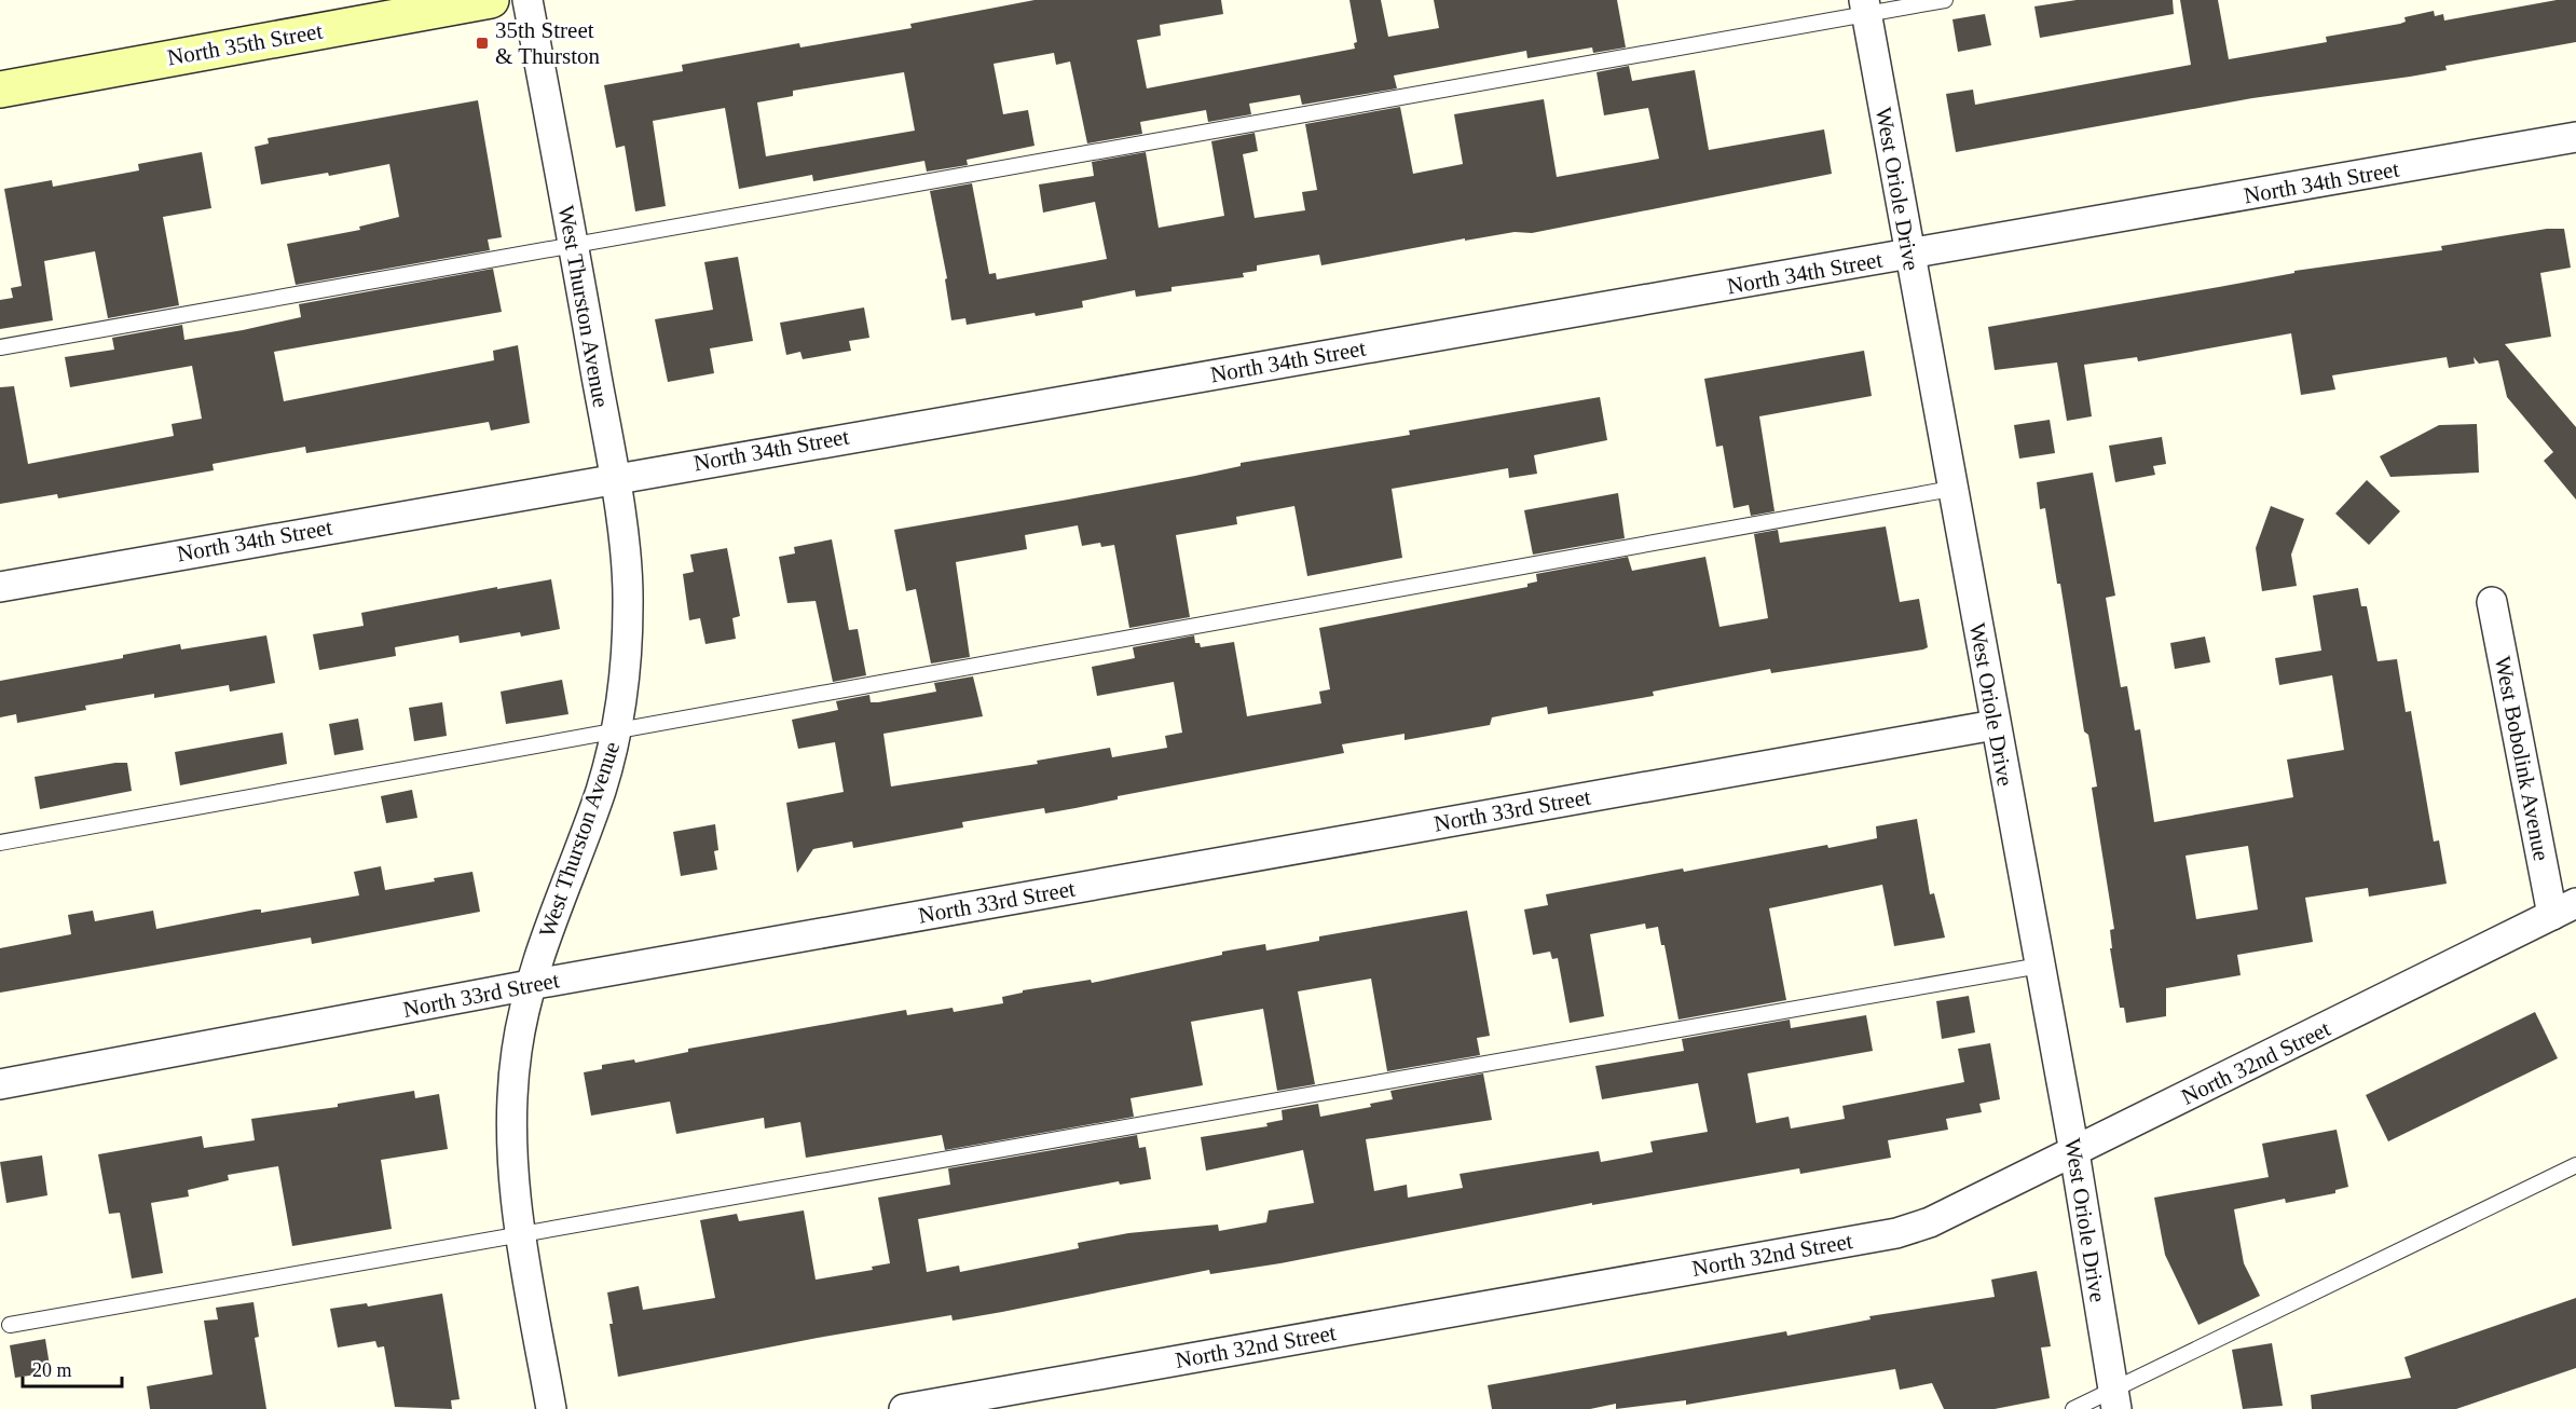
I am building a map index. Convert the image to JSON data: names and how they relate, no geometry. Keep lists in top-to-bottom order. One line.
{"streets":{"street":["North 35th Street","North 34th Street","West Oriole Drive","West Thurston Avenue","West Bobolink Avenue","North 33rd Street","North 32nd Street"]},"crossings":[["North 34th Street","West Oriole Drive"],["North 34th Street","West Thurston Avenue"],["West Oriole Drive","North 33rd Street"],["West Oriole Drive","North 32nd Street"],["West Thurston Avenue","North 33rd Street"],["West Bobolink Avenue","North 32nd Street"]],"places":{"transit":["35th Street & Thurston"]},"scale_bar":"20 m"}
